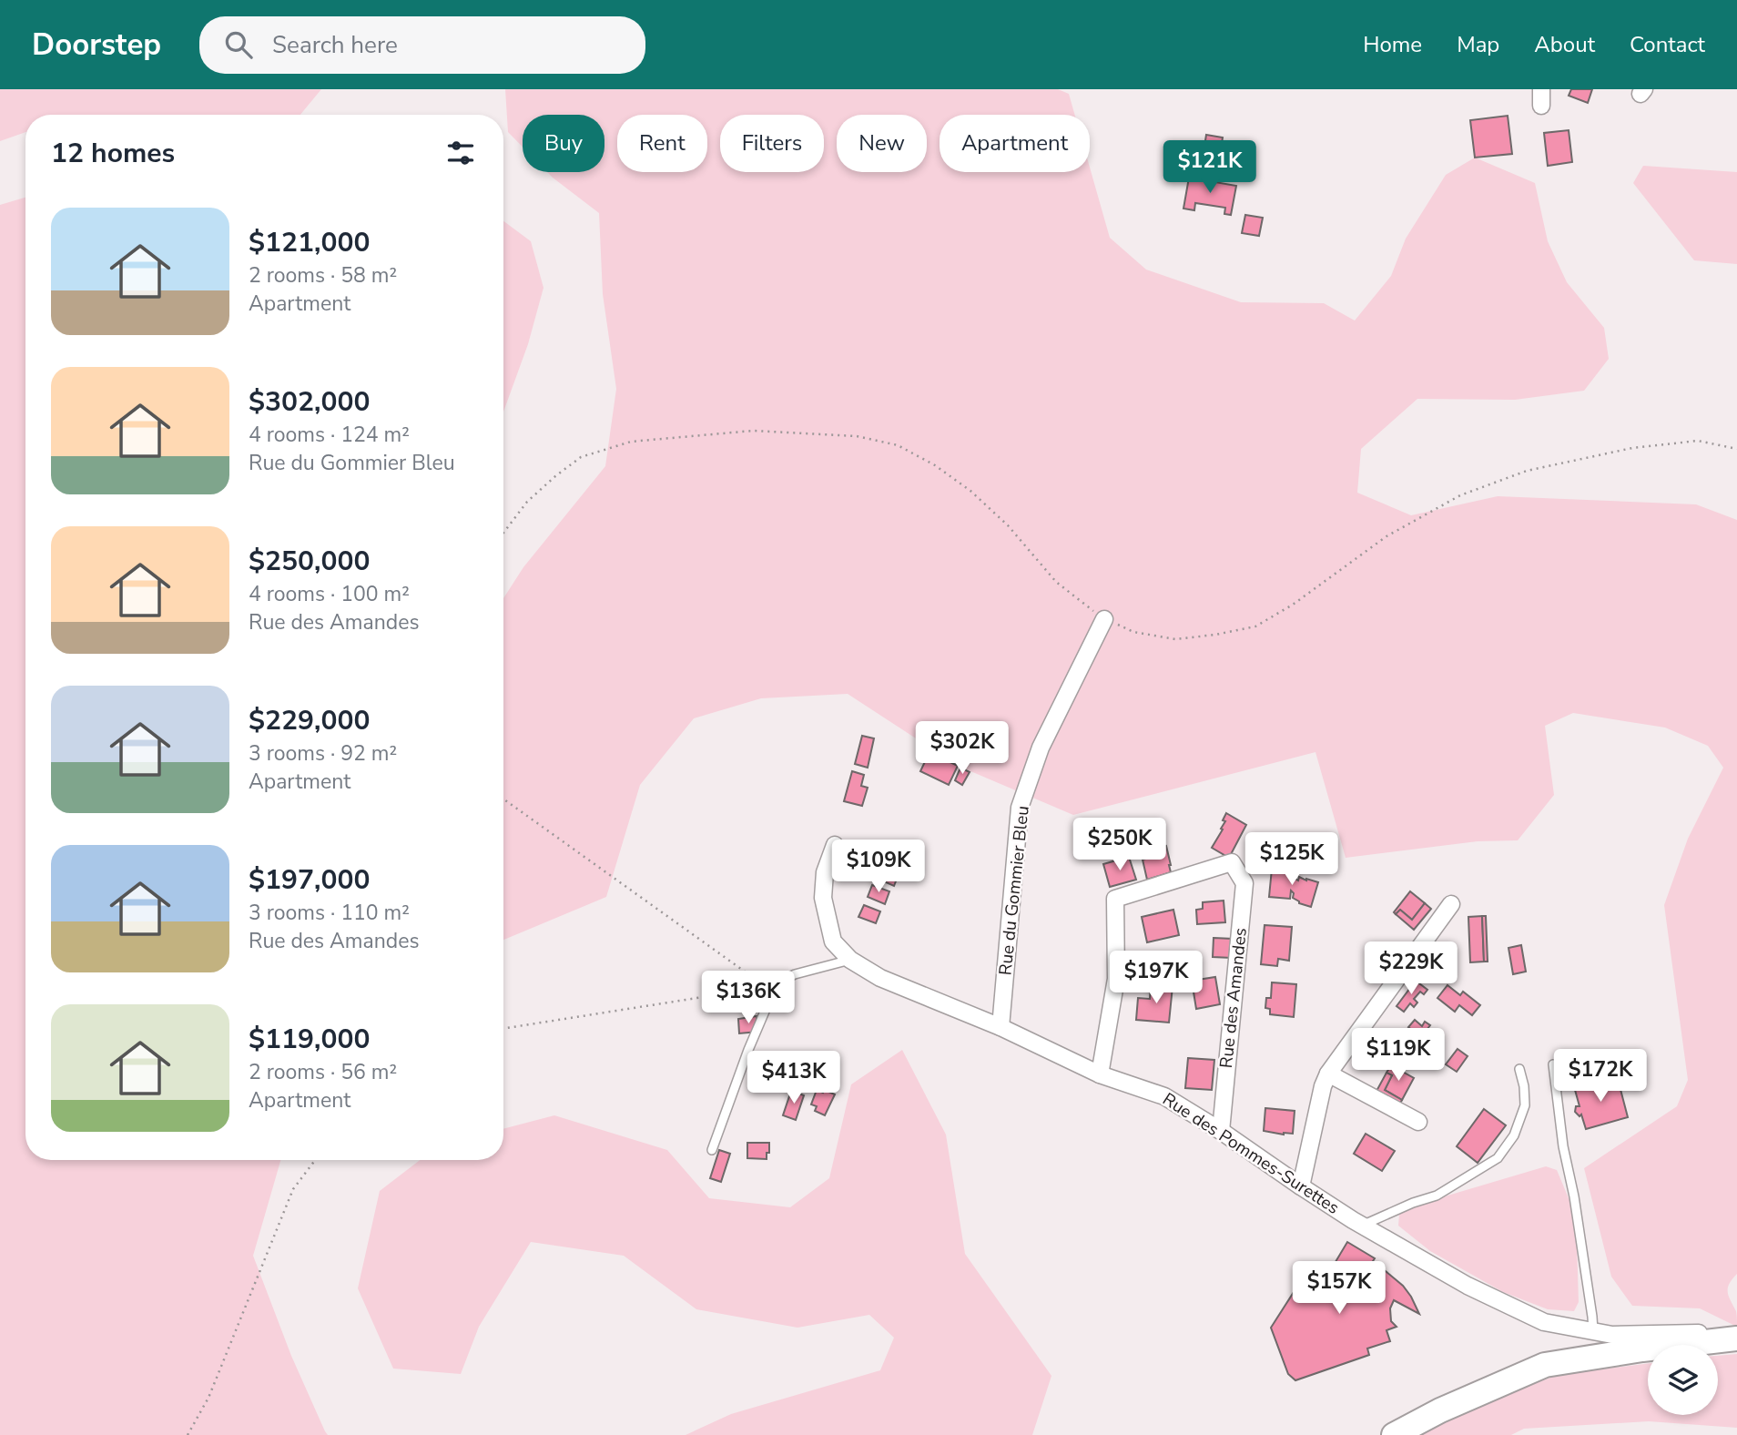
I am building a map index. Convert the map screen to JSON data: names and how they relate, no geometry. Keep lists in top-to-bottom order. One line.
{"streets":{"street":["Rue du Gommier Bleu","Rue des Amandes","Rue des Pommes-Surettes"]},"crossings":[["Rue du Gommier Bleu","Rue des Pommes-Surettes"],["Rue des Amandes","Rue des Pommes-Surettes"]],"page":{"header":"Doorstep","search":"Search here","nav":["Home","Map","About","Contact"],"chip":["Buy","Rent","Filters","New","Apartment"],"heading":"12 homes","price":["$121K","$302K","$250K","$125K","$109K","$229K","$197K","$136K","$119K","$172K","$413K","$157K"],"list":[{"name":"$121,000","note":"2 rooms · 58 m² · Apartment"},{"name":"$302,000","note":"4 rooms · 124 m² · Rue du Gommier Bleu"},{"name":"$250,000","note":"4 rooms · 100 m² · Rue des Amandes"},{"name":"$229,000","note":"3 rooms · 92 m² · Apartment"},{"name":"$197,000","note":"3 rooms · 110 m² · Rue des Amandes"},{"name":"$119,000","note":"2 rooms · 56 m² · Apartment"}]}}
